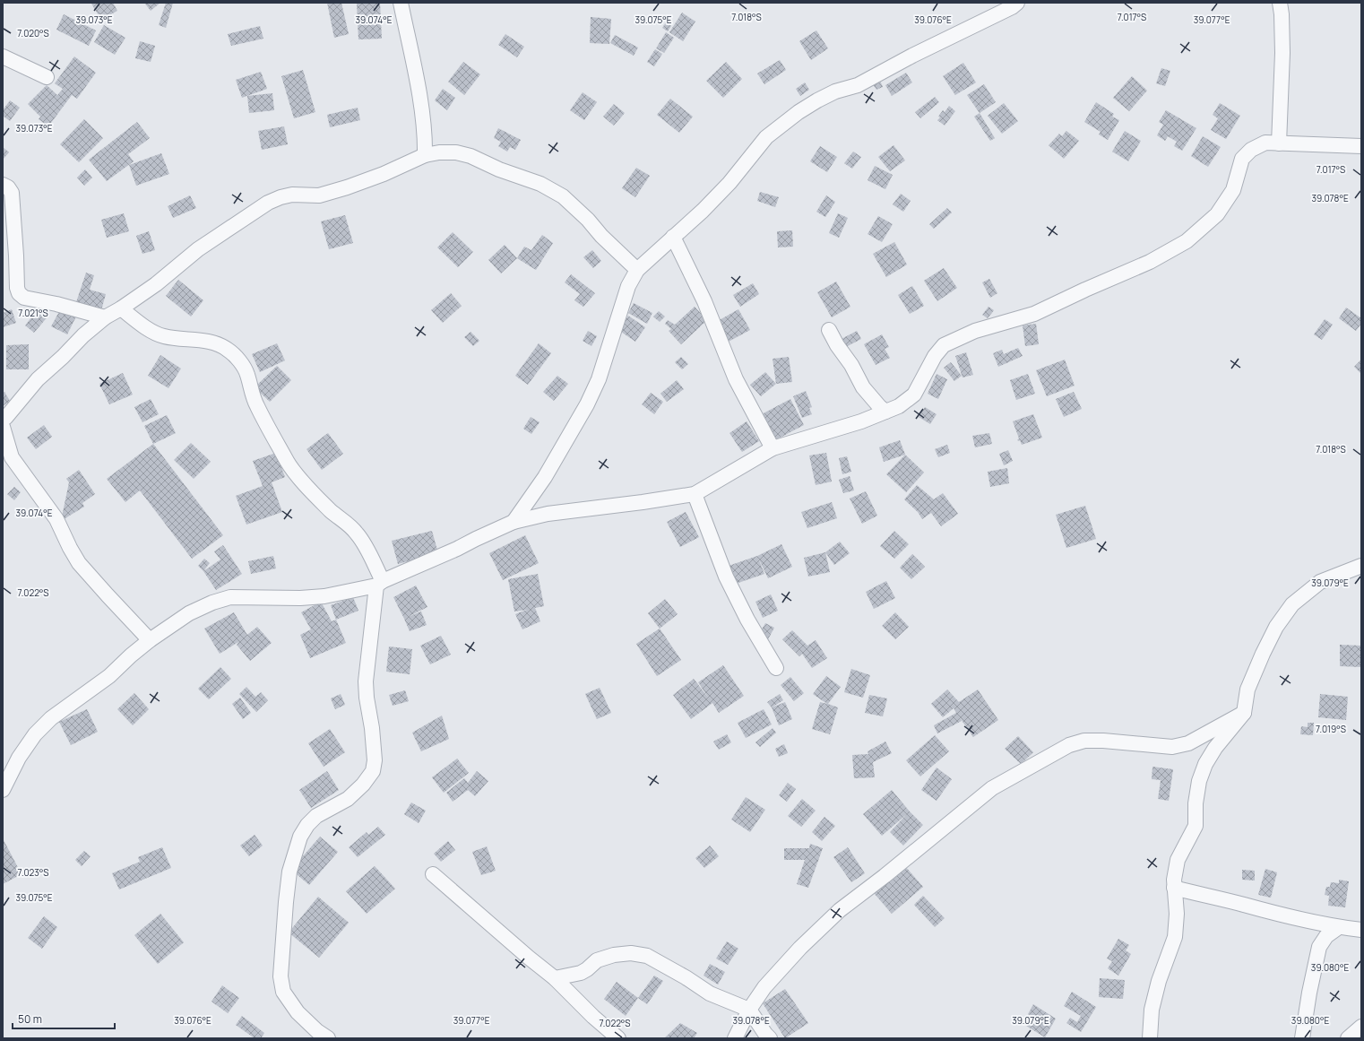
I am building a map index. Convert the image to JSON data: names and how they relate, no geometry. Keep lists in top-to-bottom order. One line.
{"scale_bar":"50 m","coordinates":["7.017°S","7.018°S","39.073°E","39.074°E","39.075°E","39.076°E","39.077°E","7.020°S","39.078°E","7.021°S","39.079°E","7.022°S","7.019°S","7.023°S","39.080°E"]}
